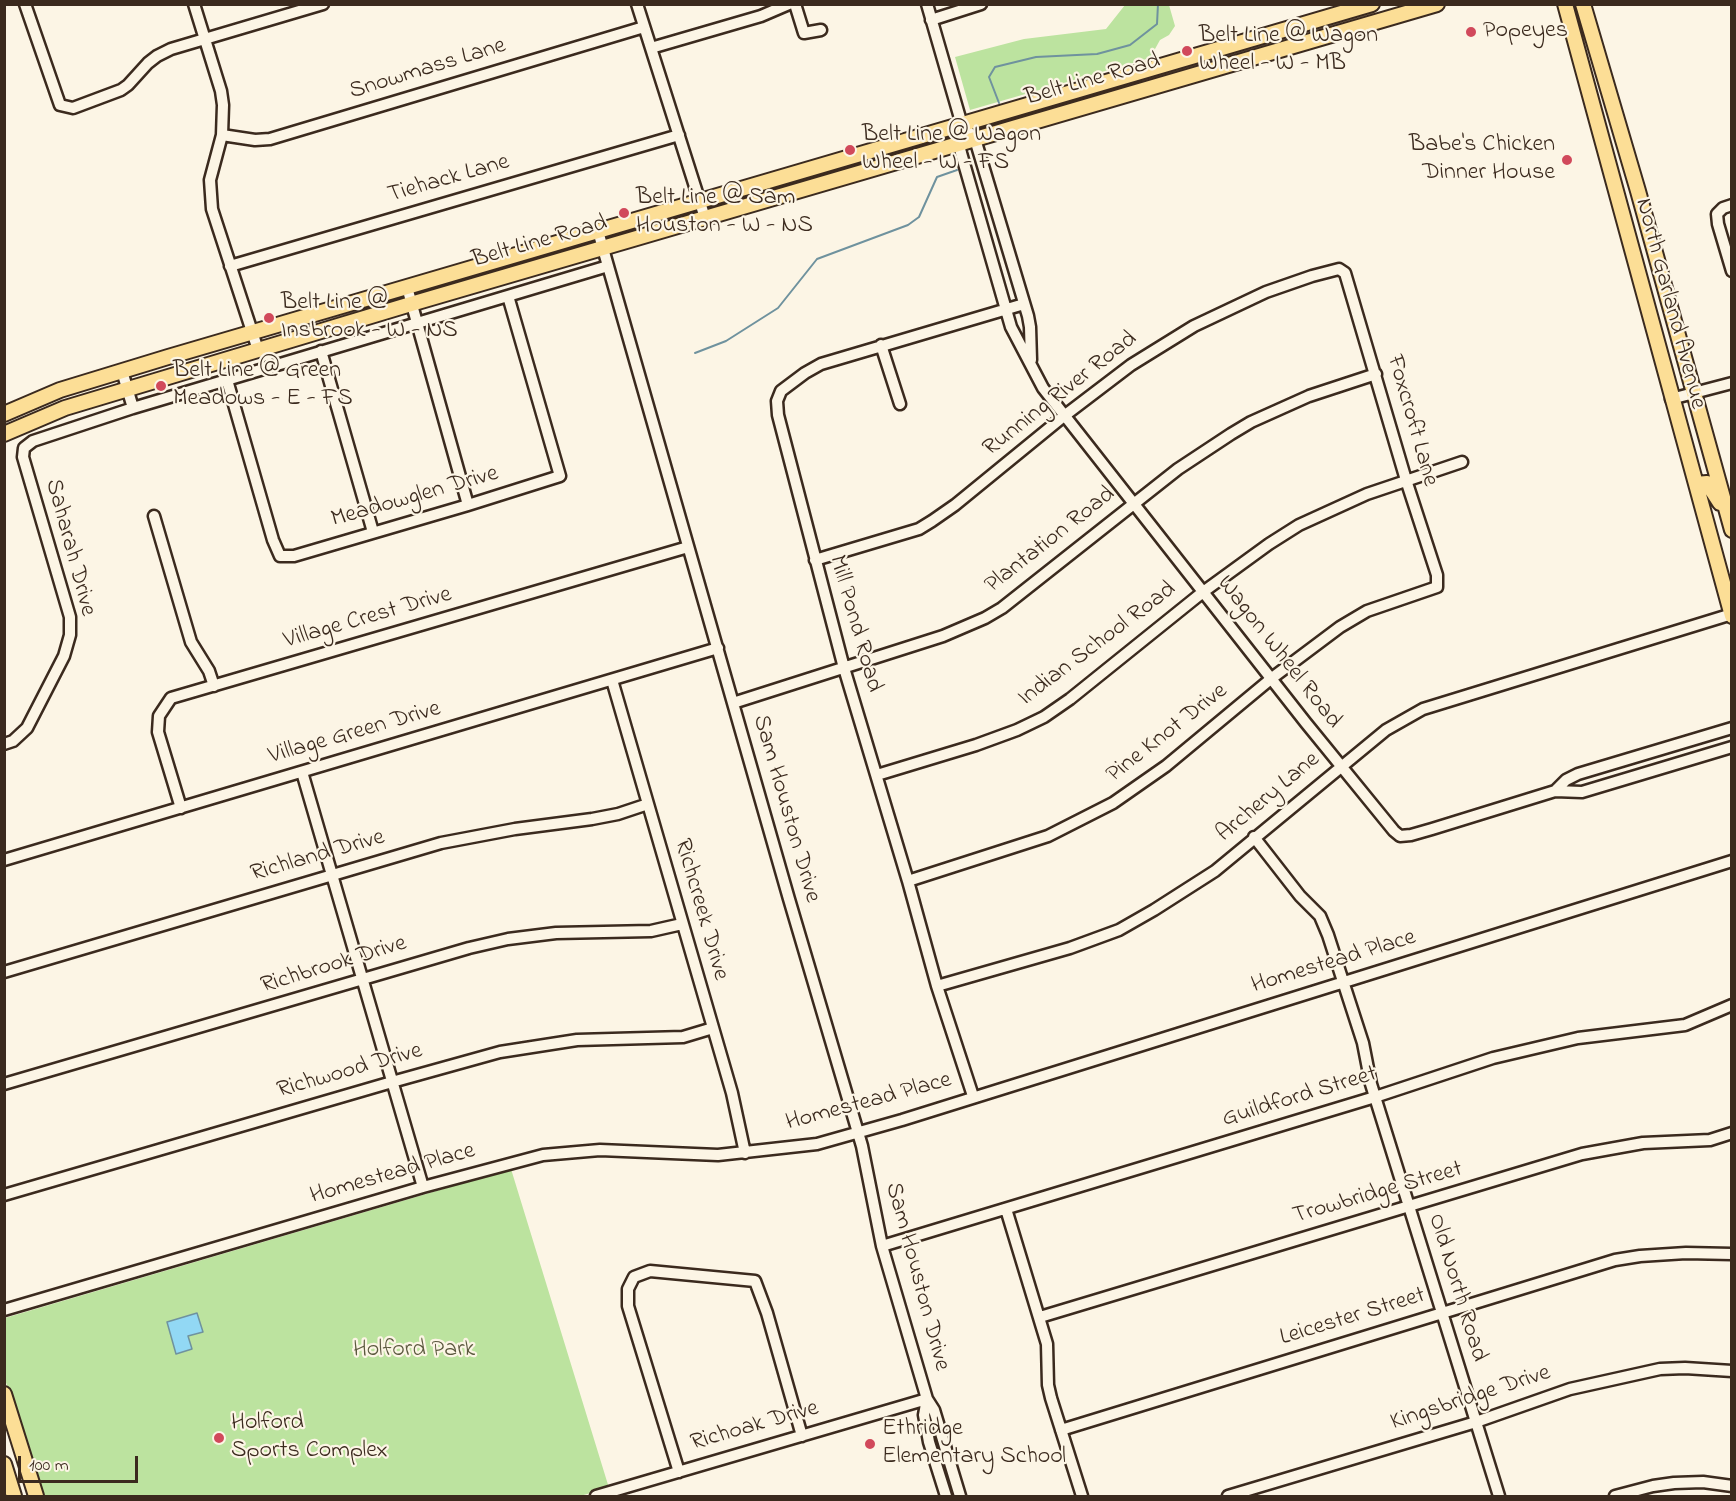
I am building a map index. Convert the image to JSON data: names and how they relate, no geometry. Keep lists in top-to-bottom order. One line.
{"streets":{"main road":["Belt Line Road","North Garland Avenue"],"street":["Snowmass Lane","Tiehack Lane","Running River Road","Foxcroft Lane","Meadowglen Drive","Plantation Road","Saharah Drive","Village Crest Drive","Mill Pond Road","Indian School Road","Wagon Wheel Road","Village Green Drive","Pine Knot Drive","Archery Lane","Sam Houston Drive","Richland Drive","Richcreek Drive","Homestead Place","Richbrook Drive","Richwood Drive","Guildford Street","Trowbridge Street","Old North Road","Leicester Street","Kingsbridge Drive","Richoak Drive"]},"crossings":[["Belt Line Road","Wagon Wheel Road"],["Belt Line Road","Sam Houston Drive"],["North Garland Avenue","Archery Lane"],["Running River Road","Foxcroft Lane"],["Running River Road","Mill Pond Road"],["Running River Road","Wagon Wheel Road"],["Foxcroft Lane","Plantation Road"],["Foxcroft Lane","Indian School Road"],["Foxcroft Lane","Pine Knot Drive"],["Plantation Road","Mill Pond Road"],["Plantation Road","Wagon Wheel Road"],["Plantation Road","Sam Houston Drive"],["Village Crest Drive","Village Green Drive"],["Village Crest Drive","Sam Houston Drive"],["Mill Pond Road","Indian School Road"],["Mill Pond Road","Wagon Wheel Road"],["Mill Pond Road","Pine Knot Drive"],["Mill Pond Road","Archery Lane"],["Mill Pond Road","Homestead Place"],["Indian School Road","Wagon Wheel Road"],["Wagon Wheel Road","Pine Knot Drive"],["Wagon Wheel Road","Archery Lane"],["Village Green Drive","Sam Houston Drive"],["Village Green Drive","Richcreek Drive"],["Archery Lane","Old North Road"],["Sam Houston Drive","Homestead Place"],["Sam Houston Drive","Guildford Street"],["Sam Houston Drive","Richoak Drive"],["Richland Drive","Richcreek Drive"],["Richcreek Drive","Homestead Place"],["Richcreek Drive","Richbrook Drive"],["Richcreek Drive","Richwood Drive"],["Homestead Place","Old North Road"],["Guildford Street","Old North Road"],["Trowbridge Street","Old North Road"],["Old North Road","Leicester Street"],["Old North Road","Kingsbridge Drive"]],"parks":["Holford Park"],"places":["Popeyes","Belt Line @ Wagon Wheel - W - MB","Belt Line @ Wagon Wheel - W - FS","Babe's Chicken Dinner House","Belt Line @ Sam Houston - W - NS","Belt Line @ Insbrook - W - NS","Belt Line @ Green Meadows - E - FS","Holford Sports Complex","Ethridge Elementary School"],"scale_bar":"100 m"}
